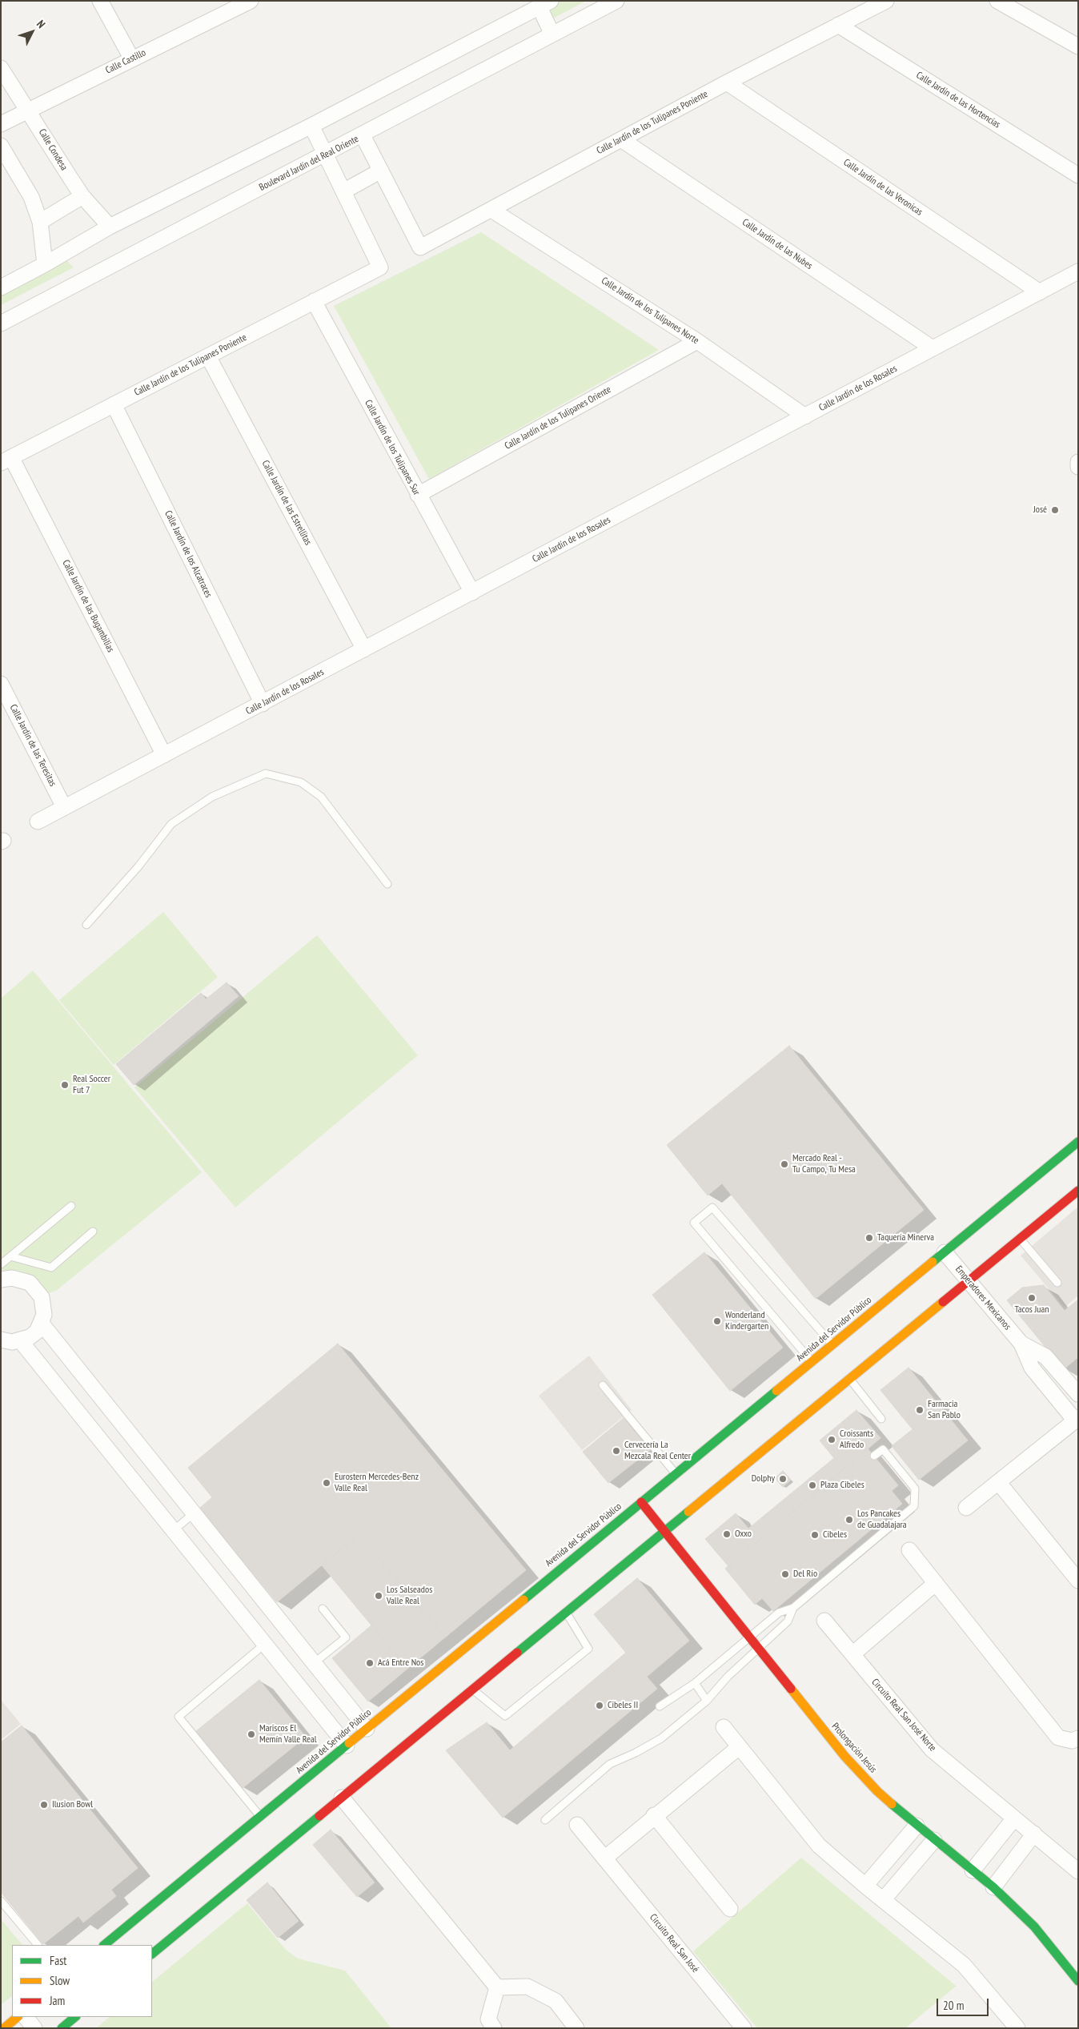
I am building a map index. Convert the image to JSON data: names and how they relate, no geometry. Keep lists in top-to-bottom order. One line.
{"streets":{"street":["Calle Castillo","Calle Jardín de las Hortencias","Calle Jardín de los Tulipanes Poniente","Calle Condesa","Boulevard Jardín del Real Oriente","Calle Jardín de las Veronicas","Calle Jardín de las Nubes","Calle Jardín de los Tulipanes Norte","Calle Jardín de los Rosales","Calle Jardín de los Tulipanes Oriente","Calle Jardín de los Tulipanes Sur","Calle Jardín de las Estrellitas","Calle Jardín de los Alcatraces","Calle Jardín de las Bugambilias","Calle Jardín de las Teresitas","Emperadores Mexicanos","Avenida del Servidor Público","Circuito Real San José Norte","Prolongación Jesús","Circuito Real San José"]},"crossings":[["Calle Castillo","Calle Condesa"],["Calle Jardín de las Hortencias","Calle Jardín de los Tulipanes Poniente"],["Calle Jardín de los Tulipanes Poniente","Calle Jardín de las Veronicas"],["Calle Jardín de los Tulipanes Poniente","Calle Jardín de las Nubes"],["Calle Jardín de los Tulipanes Poniente","Calle Jardín de los Tulipanes Norte"],["Calle Jardín de los Tulipanes Poniente","Calle Jardín de los Tulipanes Sur"],["Calle Jardín de los Tulipanes Poniente","Calle Jardín de las Estrellitas"],["Calle Jardín de los Tulipanes Poniente","Calle Jardín de los Alcatraces"],["Calle Jardín de los Tulipanes Poniente","Calle Jardín de las Bugambilias"],["Calle Jardín de las Veronicas","Calle Jardín de los Rosales"],["Calle Jardín de las Nubes","Calle Jardín de los Rosales"],["Calle Jardín de los Tulipanes Norte","Calle Jardín de los Rosales"],["Calle Jardín de los Tulipanes Norte","Calle Jardín de los Tulipanes Oriente"],["Calle Jardín de los Rosales","Calle Jardín de los Tulipanes Sur"],["Calle Jardín de los Rosales","Calle Jardín de las Estrellitas"],["Calle Jardín de los Rosales","Calle Jardín de los Alcatraces"],["Calle Jardín de los Rosales","Calle Jardín de las Bugambilias"],["Calle Jardín de los Rosales","Calle Jardín de las Teresitas"],["Calle Jardín de los Tulipanes Oriente","Calle Jardín de los Tulipanes Sur"],["Emperadores Mexicanos","Avenida del Servidor Público"],["Avenida del Servidor Público","Prolongación Jesús"]],"places":["José","Real Soccer Fut 7","Mercado Real - Tu Campo, Tu Mesa","Taquería Minerva","Tacos Juan","Wonderland Kindergarten","Farmacia San Pablo","Croissants Alfredo","Cervecería La Mezcala Real Center","Dolphy","Eurostern Mercedes-Benz Valle Real","Plaza Cibeles","Los Pancakes de Guadalajara","Oxxo","Cibeles","Del Río","Los Salseados Valle Real","Acá Entre Nos","Cibeles II","Mariscos El Memín Valle Real","Ilusion Bowl"],"legend":["Fast","Slow","Jam"],"scale_bar":"20 m","north":"top right"}
